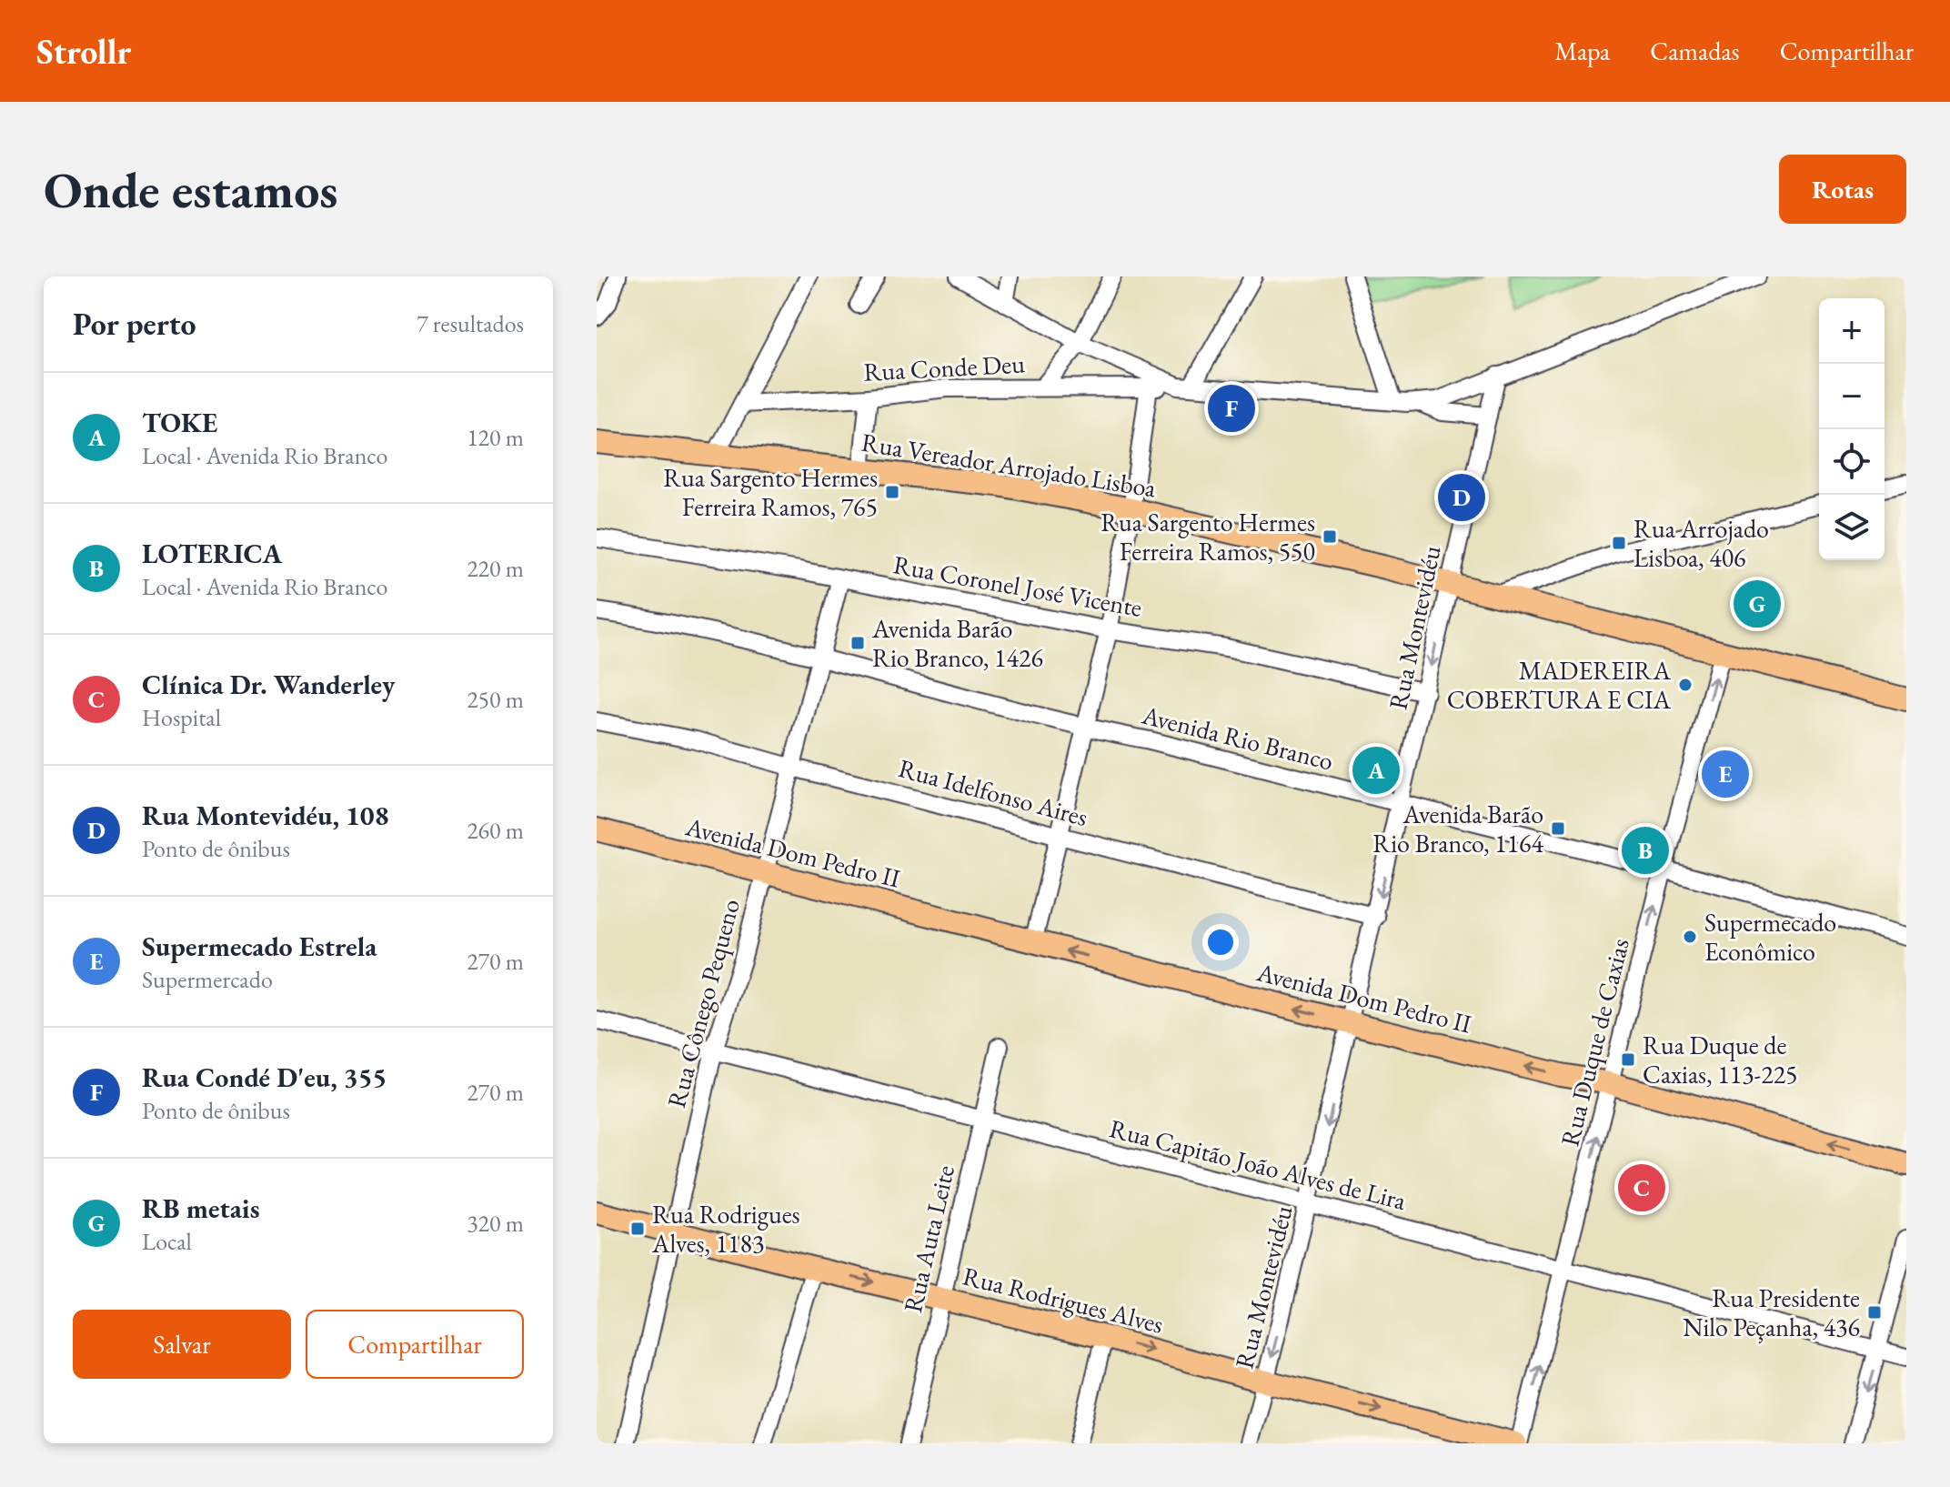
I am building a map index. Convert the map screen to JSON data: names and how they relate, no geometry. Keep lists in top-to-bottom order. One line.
{"streets":{"main road":["Rua Vereador Arrojado Lisboa","Avenida Dom Pedro II","Rua Rodrigues Alves"],"street":["Rua Conde Deu","Rua Coronel José Vicente","Rua Montevidéu","Avenida Rio Branco","Rua Idelfonso Aires","Rua Cônego Pequeno","Rua Duque de Caxias","Rua Capitão João Alves de Lira","Rua Auta Leite"]},"crossings":[["Rua Vereador Arrojado Lisboa","Rua Montevidéu"],["Rua Vereador Arrojado Lisboa","Rua Duque de Caxias"],["Rua Coronel José Vicente","Rua Montevidéu"],["Rua Coronel José Vicente","Rua Cônego Pequeno"],["Rua Montevidéu","Avenida Rio Branco"],["Rua Montevidéu","Rua Idelfonso Aires"],["Rua Montevidéu","Avenida Dom Pedro II"],["Rua Montevidéu","Rua Capitão João Alves de Lira"],["Rua Montevidéu","Rua Rodrigues Alves"],["Avenida Rio Branco","Rua Cônego Pequeno"],["Avenida Rio Branco","Rua Duque de Caxias"],["Rua Idelfonso Aires","Rua Cônego Pequeno"],["Avenida Dom Pedro II","Rua Cônego Pequeno"],["Avenida Dom Pedro II","Rua Duque de Caxias"],["Rua Cônego Pequeno","Rua Capitão João Alves de Lira"],["Rua Cônego Pequeno","Rua Rodrigues Alves"],["Rua Duque de Caxias","Rua Capitão João Alves de Lira"],["Rua Duque de Caxias","Rua Rodrigues Alves"],["Rua Capitão João Alves de Lira","Rua Auta Leite"],["Rua Auta Leite","Rua Rodrigues Alves"]],"one_way":["Rua Montevidéu","Avenida Dom Pedro II","Rua Duque de Caxias","Rua Rodrigues Alves"],"places":{"transit":["Rua Sargento Hermes Ferreira Ramos, 765","Rua Sargento Hermes Ferreira Ramos, 550","Rua Arrojado Lisboa, 406","Avenida Barão Rio Branco, 1426","Avenida Barão Rio Branco, 1164","Rua Duque de Caxias, 113-225","Rua Rodrigues Alves, 1183","Rua Presidente Nilo Peçanha, 436"],"other":["MADEREIRA COBERTURA E CIA","Supermecado Econômico"]},"page":{"header":"Strollr","nav":["Mapa","Camadas","Compartilhar"],"buttons":["Rotas",["Salvar","Compartilhar"]],"title":"Onde estamos","heading":["Por perto","7 resultados"],"map_buttons":["+","−"],"list":[{"mark":"A","name":"TOKE","note":"Local · Avenida Rio Branco","value":"120 m"},{"mark":"B","name":"LOTERICA","note":"Local · Avenida Rio Branco","value":"220 m"},{"mark":"C","name":"Clínica Dr. Wanderley","note":"Hospital","value":"250 m"},{"mark":"D","name":"Rua Montevidéu, 108","note":"Ponto de ônibus","value":"260 m"},{"mark":"E","name":"Supermecado Estrela","note":"Supermercado","value":"270 m"},{"mark":"F","name":"Rua Condé D'eu, 355","note":"Ponto de ônibus","value":"270 m"},{"mark":"G","name":"RB metais","note":"Local","value":"320 m"}],"pins":["F","D","G","A","E","B","C"]}}
